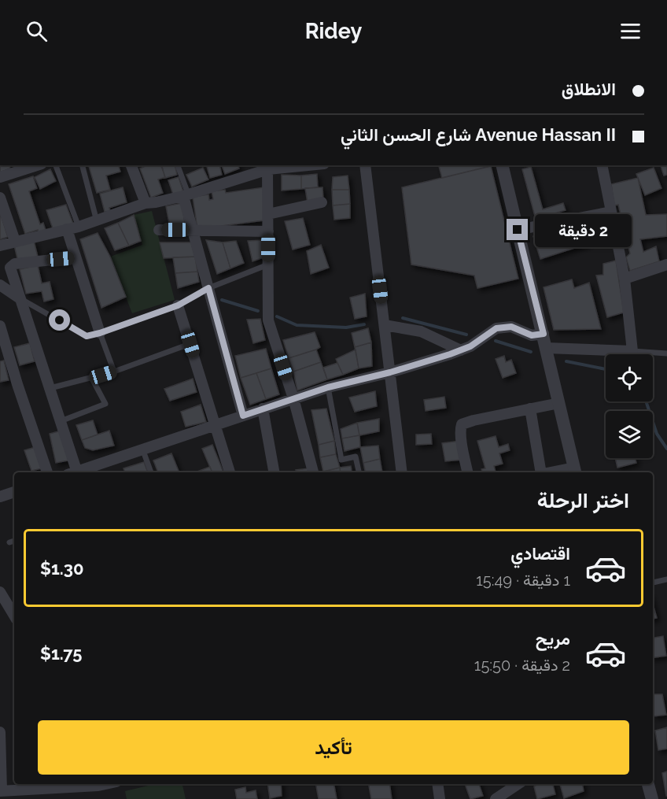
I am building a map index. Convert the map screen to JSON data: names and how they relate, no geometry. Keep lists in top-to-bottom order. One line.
{"page":{"header":"Ridey","banner":["الانطلاق","Avenue Hassan II شارع الحسن الثاني"],"bubble":"2 دقيقة","heading":"اختر الرحلة","list":[{"name":"اقتصادي","note":"1 دقيقة · 15:49","value":"$1.30"},{"name":"مريح","note":"2 دقيقة · 15:50","value":"$1.75"}],"buttons":"تأكيد"}}
